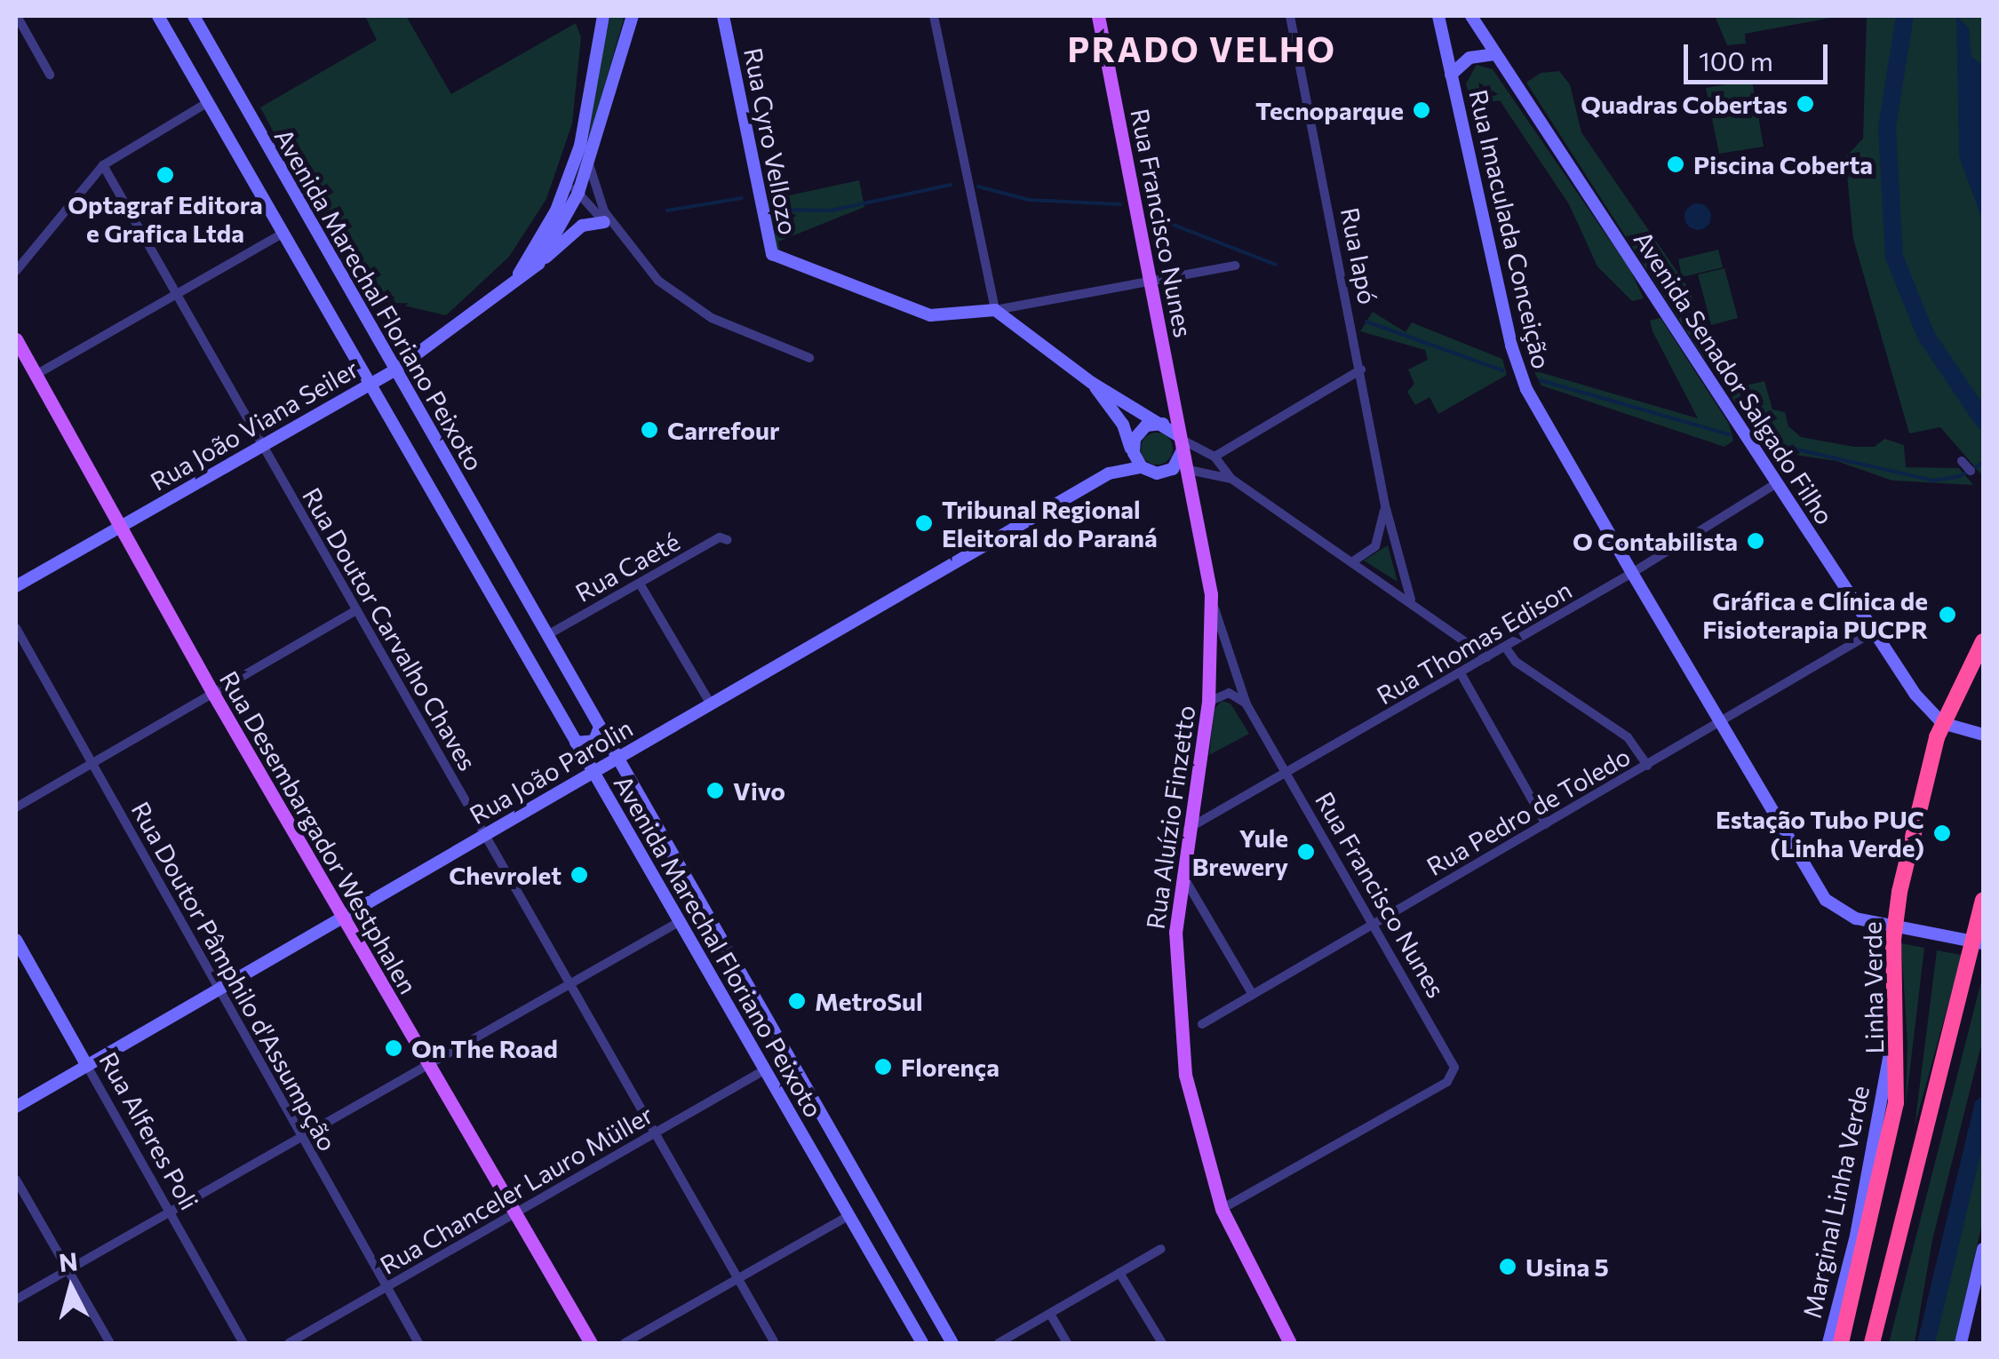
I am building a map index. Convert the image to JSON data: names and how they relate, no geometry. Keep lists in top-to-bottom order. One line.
{"streets":{"highway":["Linha Verde"],"main road":["Rua Cyro Vellozo","Rua Francisco Nunes","Rua Imaculada Conceição","Avenida Marechal Floriano Peixoto","Avenida Senador Salgado Filho","Rua João Viana Seiler","Rua João Parolin","Rua Aluízio Finzetto","Rua Desembargador Westphalen","Rua Alferes Poli","Marginal Linha Verde"],"street":["Rua Iapó","Rua Caeté","Rua Doutor Carvalho Chaves","Rua Thomas Edison","Rua Pedro de Toledo","Rua Doutor Pâmphilo d'Assumpção","Rua Chanceler Lauro Müller"]},"crossings":[["Rua Francisco Nunes","Rua Thomas Edison"],["Rua Francisco Nunes","Rua João Parolin"],["Rua Francisco Nunes","Rua Pedro de Toledo"],["Rua Francisco Nunes","Rua Aluízio Finzetto"],["Rua Imaculada Conceição","Rua Thomas Edison"],["Rua Imaculada Conceição","Rua Pedro de Toledo"],["Rua Imaculada Conceição","Linha Verde"],["Avenida Marechal Floriano Peixoto","Rua João Viana Seiler"],["Avenida Marechal Floriano Peixoto","Rua Caeté"],["Avenida Marechal Floriano Peixoto","Rua João Parolin"],["Avenida Marechal Floriano Peixoto","Rua Chanceler Lauro Müller"],["Avenida Senador Salgado Filho","Rua Thomas Edison"],["Avenida Senador Salgado Filho","Rua Pedro de Toledo"],["Avenida Senador Salgado Filho","Linha Verde"],["Rua João Viana Seiler","Rua Doutor Carvalho Chaves"],["Rua João Viana Seiler","Rua Desembargador Westphalen"],["Rua Doutor Carvalho Chaves","Rua João Parolin"],["Rua Doutor Carvalho Chaves","Rua Chanceler Lauro Müller"],["Rua Thomas Edison","Rua Aluízio Finzetto"],["Rua João Parolin","Rua Desembargador Westphalen"],["Rua João Parolin","Rua Doutor Pâmphilo d'Assumpção"],["Rua João Parolin","Rua Alferes Poli"],["Rua Desembargador Westphalen","Rua Chanceler Lauro Müller"],["Rua Doutor Pâmphilo d'Assumpção","Rua Chanceler Lauro Müller"],["Linha Verde","Marginal Linha Verde"]],"districts":["PRADO VELHO"],"places":["Quadras Cobertas","Tecnoparque","Piscina Coberta","Optagraf Editora e Grafica Ltda","Carrefour","Tribunal Regional Eleitoral do Paraná","O Contabilista","Gráfica e Clínica de Fisioterapia PUCPR","Vivo","Estação Tubo PUC (Linha Verde)","Yule Brewery","Chevrolet","MetroSul","On The Road","Florença","Usina 5"],"scale_bar":"100 m","north":"top"}
